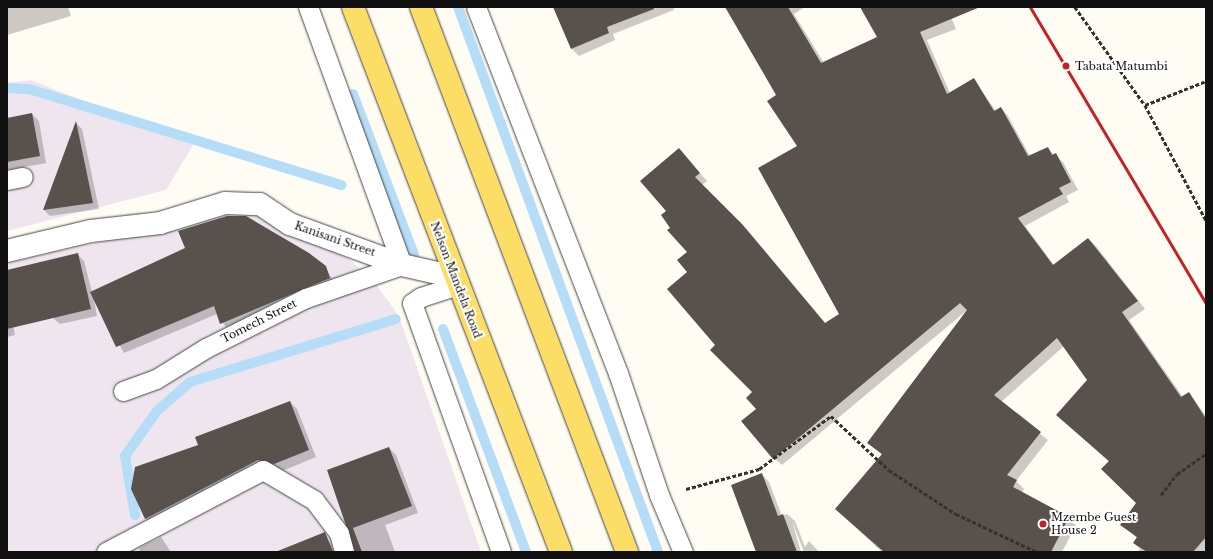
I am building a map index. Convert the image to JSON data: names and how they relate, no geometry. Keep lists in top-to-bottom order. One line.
{"streets":{"main road":["Nelson Mandela Road"],"street":["Kanisani Street"],"lane":["Tomech Street"]},"crossings":[["Kanisani Street","Nelson Mandela Road"],["Kanisani Street","Tomech Street"]],"places":["Tabata Matumbi","Mzembe Guest House 2"]}
